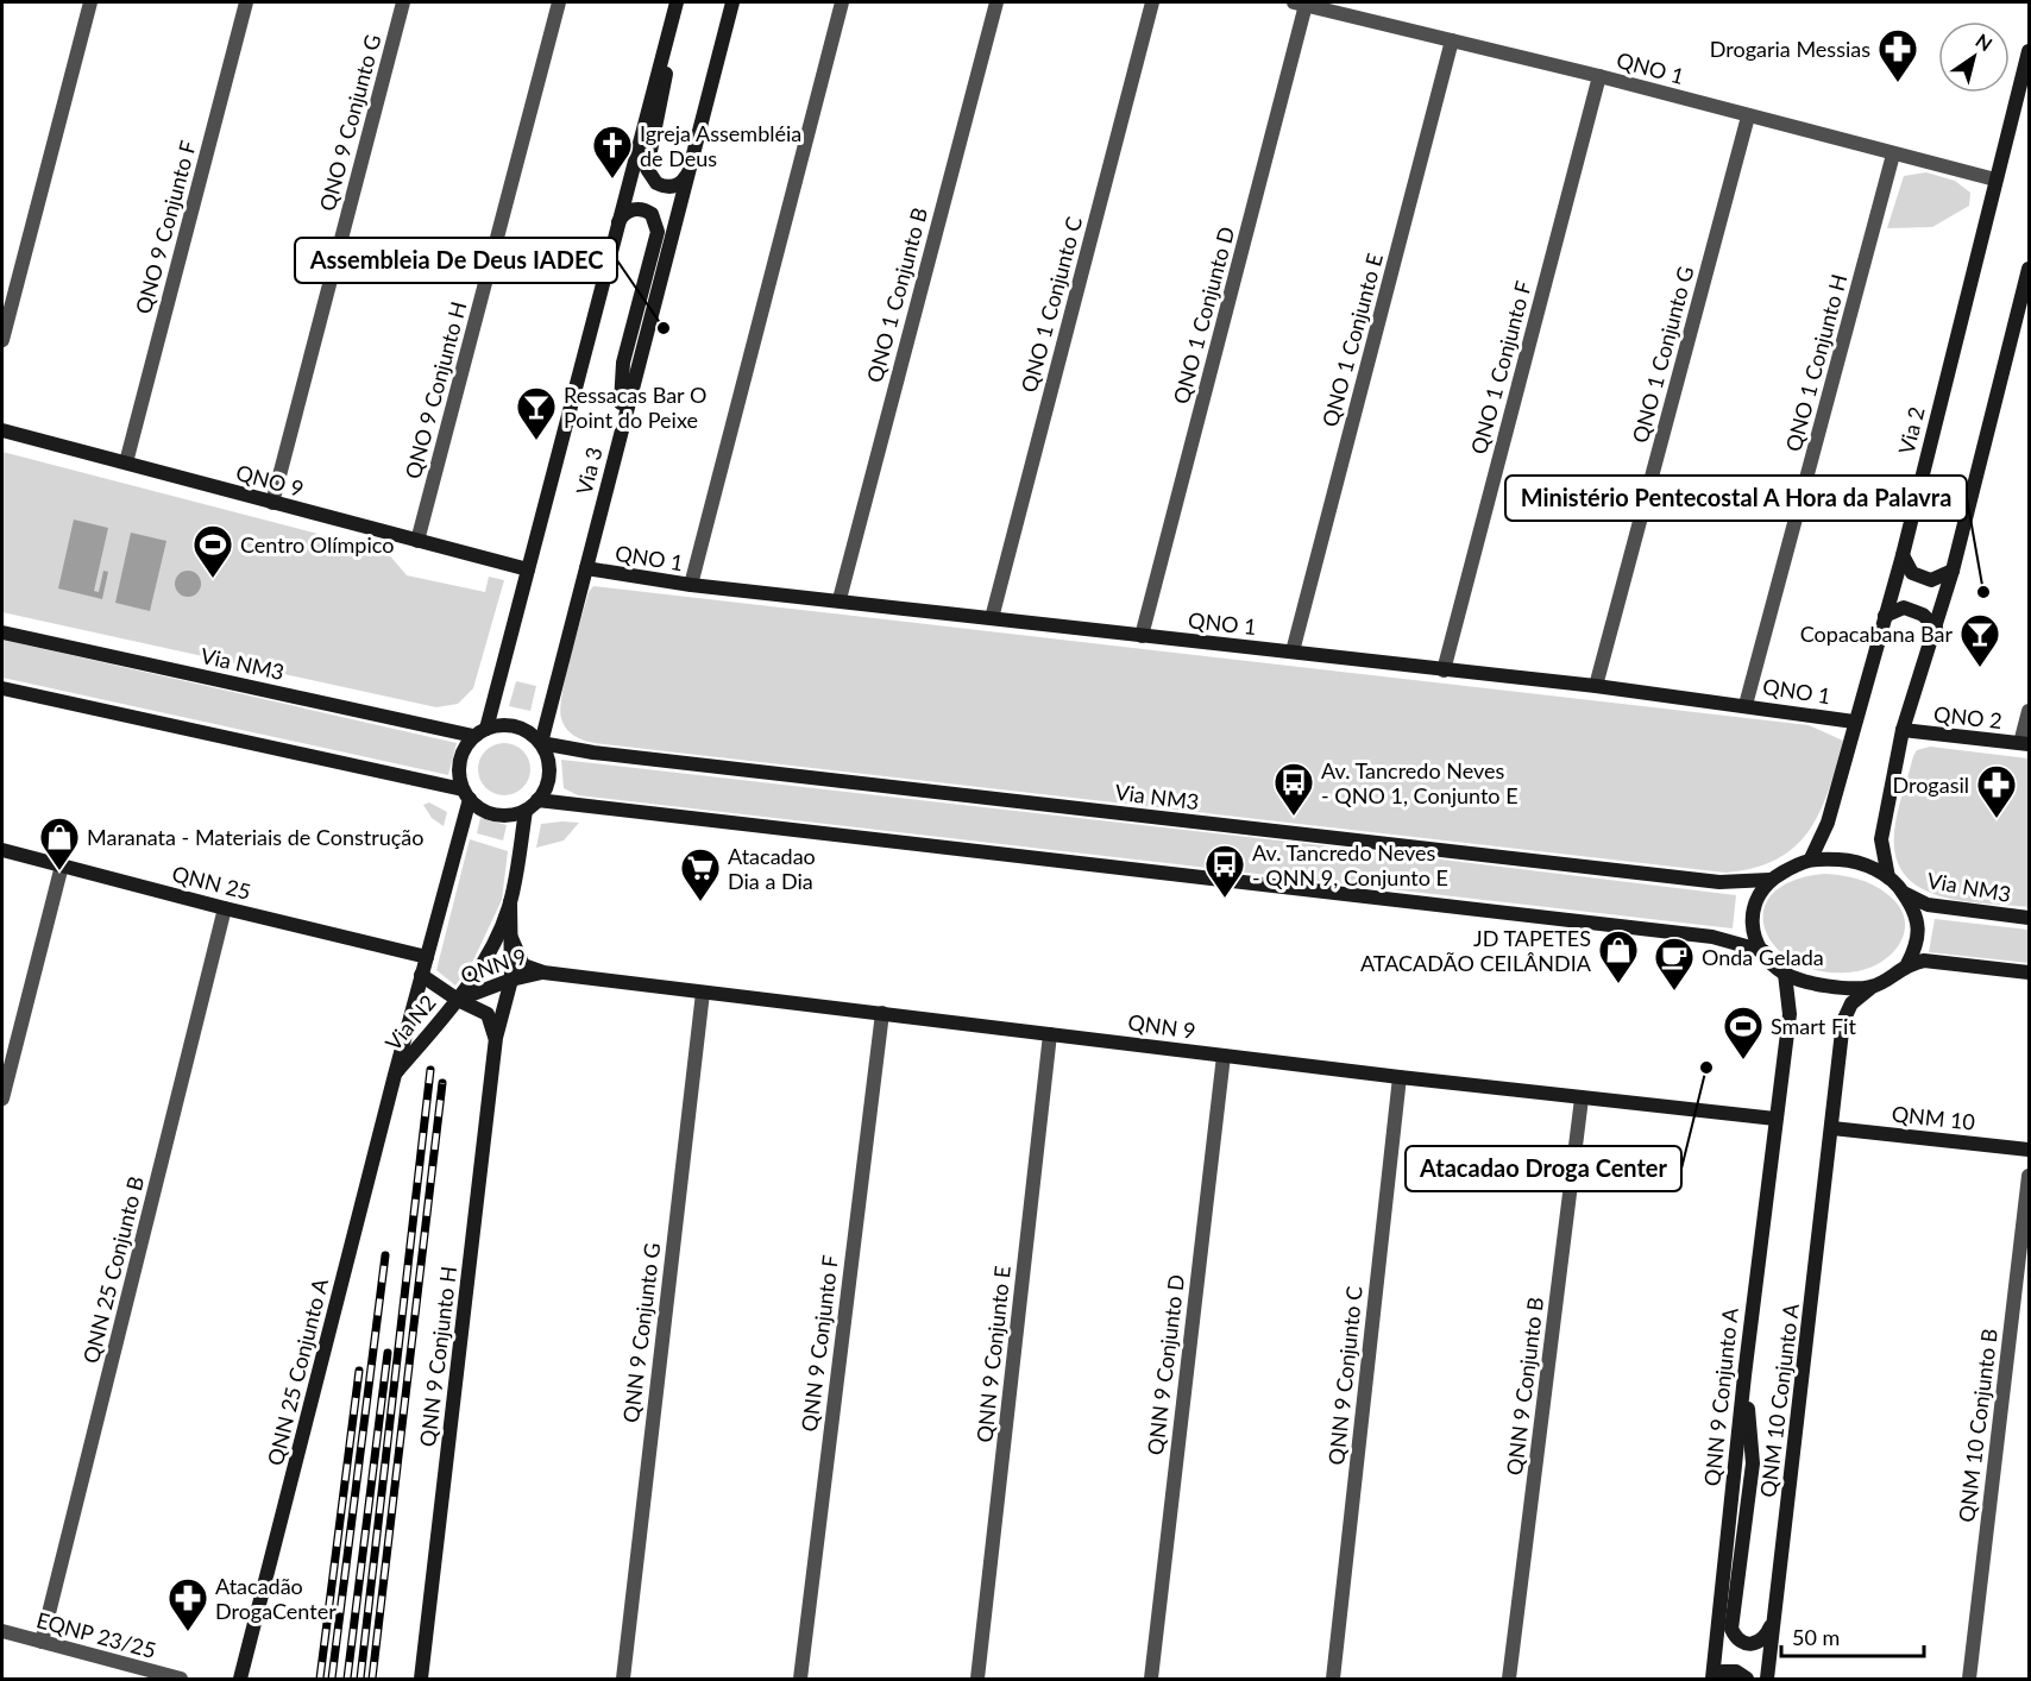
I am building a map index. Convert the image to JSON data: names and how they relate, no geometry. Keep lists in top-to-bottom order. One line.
{"streets":{"main road":["QNO 1","Via 2","Via 3","QNO 9","Via NM3","QNO 2","QNN 25","QNN 9","Via N2","QNM 10","QNN 9 Conjunto H","QNN 25 Conjunto A","QNN 9 Conjunto A","QNM 10 Conjunto A"],"street":["QNO 9 Conjunto G","QNO 9 Conjunto F","QNO 1 Conjunto B","QNO 1 Conjunto C","QNO 1 Conjunto D","QNO 1 Conjunto E","QNO 1 Conjunto G","QNO 1 Conjunto H","QNO 1 Conjunto F","QNO 9 Conjunto H","QNN 25 Conjunto B","QNN 9 Conjunto G","QNN 9 Conjunto F","QNN 9 Conjunto E","QNN 9 Conjunto D","QNN 9 Conjunto C","QNN 9 Conjunto B","QNM 10 Conjunto B","EQNP 23/25"]},"crossings":[["QNO 1","QNO 1 Conjunto B"],["QNO 1","QNO 1 Conjunto C"],["QNO 1","QNO 1 Conjunto D"],["QNO 1","QNO 1 Conjunto E"],["QNO 1","QNO 1 Conjunto G"],["QNO 1","QNO 1 Conjunto H"],["QNO 1","QNO 1 Conjunto F"],["QNO 1","Via 2"],["QNO 1","Via 3"],["QNO 9 Conjunto G","QNO 9"],["QNO 9 Conjunto F","QNO 9"],["QNO 9 Conjunto H","QNO 9"],["Via 2","Via NM3"],["Via 2","QNN 9 Conjunto A"],["Via 2","QNM 10 Conjunto A"],["Via 3","QNO 9"],["Via 3","Via NM3"],["Via 3","Via N2"],["Via NM3","Via N2"],["Via NM3","QNN 9 Conjunto A"],["Via NM3","QNM 10 Conjunto A"],["QNN 25","QNN 9"],["QNN 25","Via N2"],["QNN 25","QNN 25 Conjunto B"],["QNN 9","Via N2"],["QNN 9","QNN 9 Conjunto G"],["QNN 9","QNN 9 Conjunto F"],["QNN 9","QNN 9 Conjunto E"],["QNN 9","QNN 9 Conjunto H"],["QNN 9","QNN 9 Conjunto D"],["QNN 9","QNN 9 Conjunto C"],["QNN 9","QNN 9 Conjunto B"],["QNN 9","QNN 9 Conjunto A"],["Via N2","QNN 9 Conjunto H"],["Via N2","QNN 25 Conjunto A"],["QNM 10","QNM 10 Conjunto A"],["QNN 25 Conjunto B","EQNP 23/25"],["QNN 9 Conjunto A","QNM 10 Conjunto A"]],"places":{"pharmacy":["Drogaria Messias","Drogasil","Atacadão DrogaCenter"],"church":["Igreja Assembléia de Deus"],"other":["Assembleia De Deus IADEC","Ministério Pentecostal A Hora da Palavra","Atacadao Droga Center"],"bar":["Ressacas Bar O Point do Peixe","Copacabana Bar"],"sports":["Centro Olímpico","Smart Fit"],"bus stop":["Av. Tancredo Neves - QNO 1, Conjunto E","Av. Tancredo Neves - QNN 9, Conjunto E"],"shop":["Maranata - Materiais de Construção","JD TAPETES ATACADÃO CEILÂNDIA"],"supermarket":["Atacadao Dia a Dia"],"cafe":["Onda Gelada"]},"scale_bar":"50 m","north":"top right"}
